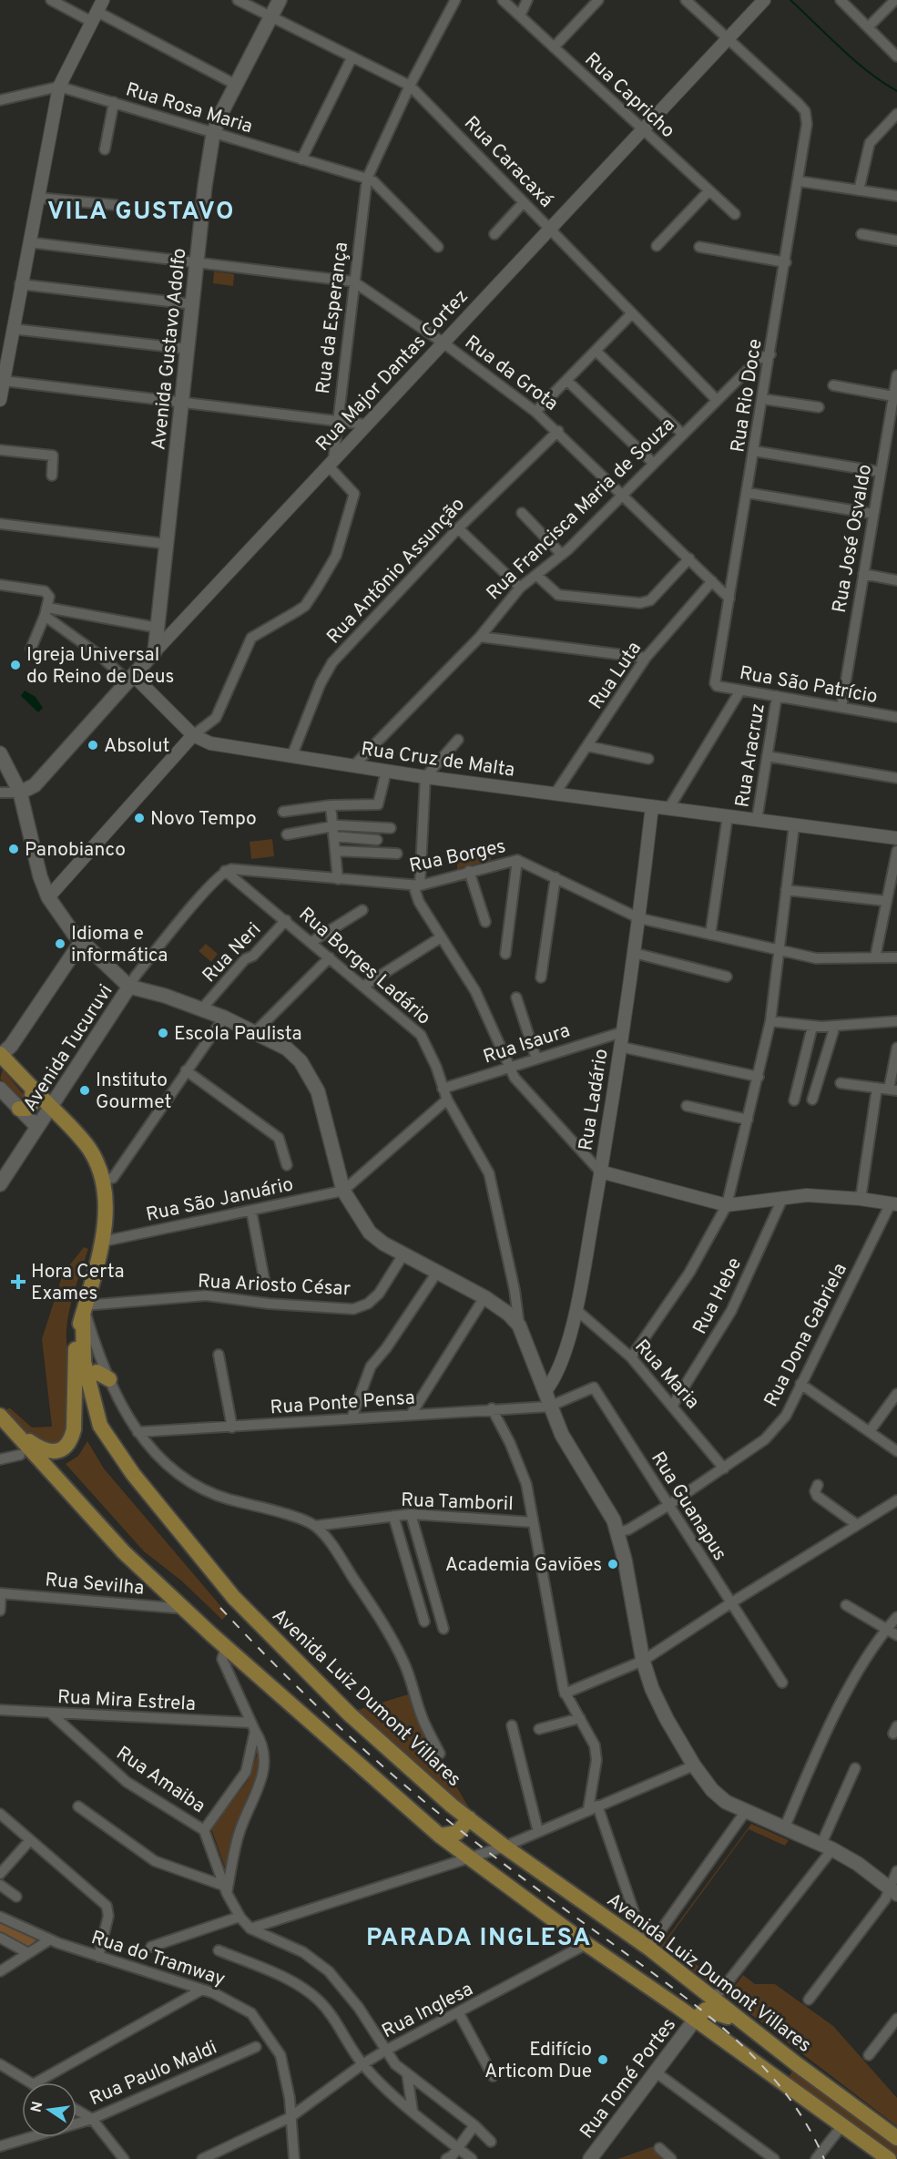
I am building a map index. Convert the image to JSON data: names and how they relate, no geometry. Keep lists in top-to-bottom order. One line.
{"streets":{"main road":["Avenida Gustavo Adolfo","Rua Major Dantas Cortez","Avenida Tucuruvi","Avenida Luiz Dumont Villares","Rua Tomé Portes"],"street":["Rua Capricho","Rua Rosa Maria","Rua Caracaxá","Rua da Esperança","Rua da Grota","Rua Rio Doce","Rua Francisca Maria de Souza","Rua José Osvaldo","Rua Antônio Assunção","Rua Luta","Rua São Patrício","Rua Aracruz","Rua Cruz de Malta","Rua Borges","Rua Neri","Rua Borges Ladário","Rua Isaura","Rua Ladário","Rua São Januário","Rua Ariosto César","Rua Hebe","Rua Dona Gabriela","Rua Maria","Rua Ponte Pensa","Rua Tamboril","Rua Guanapus","Rua Sevilha","Rua Mira Estrela","Rua Amaiba","Rua do Tramway","Rua Inglesa","Rua Paulo Maldi"]},"crossings":[["Rua Capricho","Rua Major Dantas Cortez"],["Rua Rosa Maria","Rua da Esperança"],["Rua Rosa Maria","Avenida Gustavo Adolfo"],["Rua Caracaxá","Rua da Esperança"],["Rua Caracaxá","Avenida Gustavo Adolfo"],["Rua Caracaxá","Rua Major Dantas Cortez"],["Rua Caracaxá","Rua Francisca Maria de Souza"],["Rua da Esperança","Rua Major Dantas Cortez"],["Rua da Esperança","Rua da Grota"],["Avenida Gustavo Adolfo","Rua Major Dantas Cortez"],["Avenida Gustavo Adolfo","Rua da Grota"],["Rua Major Dantas Cortez","Rua da Grota"],["Rua Major Dantas Cortez","Rua Rio Doce"],["Rua da Grota","Rua Rio Doce"],["Rua da Grota","Rua Francisca Maria de Souza"],["Rua da Grota","Rua Antônio Assunção"],["Rua da Grota","Rua Luta"],["Rua Rio Doce","Rua Francisca Maria de Souza"],["Rua Rio Doce","Rua São Patrício"],["Rua Francisca Maria de Souza","Rua Cruz de Malta"],["Rua José Osvaldo","Rua São Patrício"],["Rua Antônio Assunção","Rua Cruz de Malta"],["Rua Luta","Rua Cruz de Malta"],["Rua São Patrício","Rua Aracruz"],["Rua Aracruz","Rua Cruz de Malta"],["Rua Cruz de Malta","Rua Ladário"],["Rua Borges","Rua Borges Ladário"],["Rua Borges","Rua Ladário"],["Rua Neri","Rua Borges Ladário"],["Rua Borges Ladário","Rua Isaura"],["Rua Isaura","Rua Ladário"],["Rua Ladário","Rua Maria"],["Rua Ariosto César","Avenida Luiz Dumont Villares"],["Rua Hebe","Rua Maria"],["Rua Dona Gabriela","Rua Maria"],["Rua Dona Gabriela","Rua Guanapus"],["Rua Ponte Pensa","Rua Guanapus"],["Rua Mira Estrela","Rua Amaiba"],["Rua do Tramway","Rua Inglesa"]],"districts":["VILA GUSTAVO","PARADA INGLESA"],"places":{"other":["Igreja Universal do Reino de Deus","Absolut","Novo Tempo","Panobianco","Idioma e informática","Escola Paulista","Instituto Gourmet","Academia Gaviões","Edifício Articom Due"],"health":["Hora Certa Exames"]},"north":"left"}
